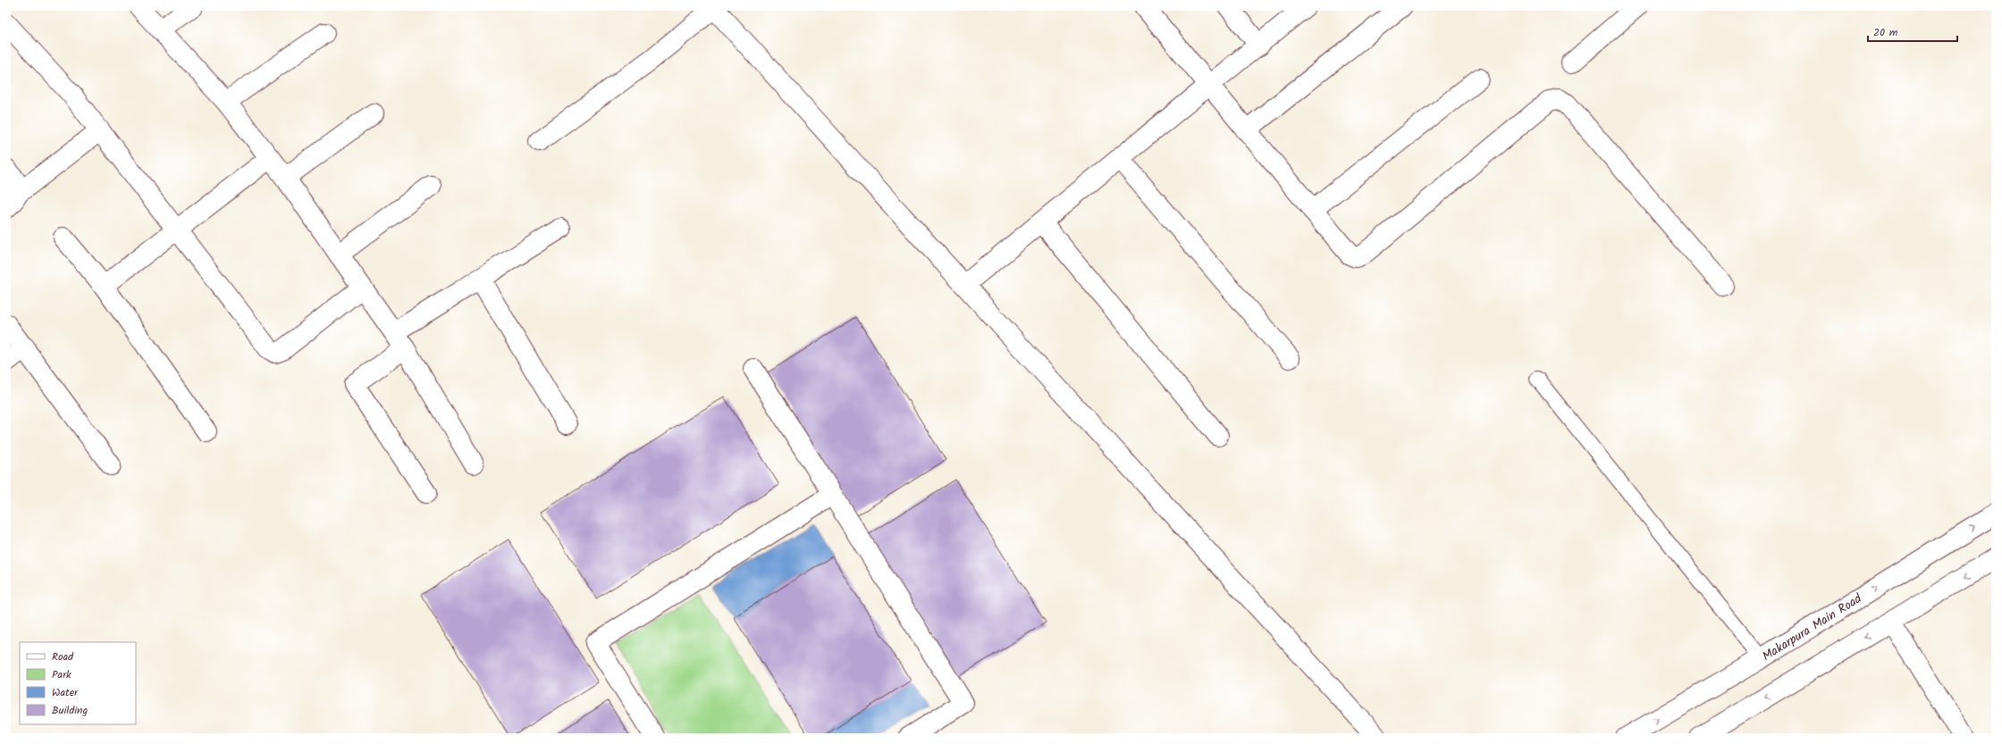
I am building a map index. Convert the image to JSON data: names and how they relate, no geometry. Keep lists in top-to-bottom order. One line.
{"streets":{"main road":["Makarpura Main Road"]},"legend":["Road","Park","Water","Building"],"scale_bar":"20 m"}
